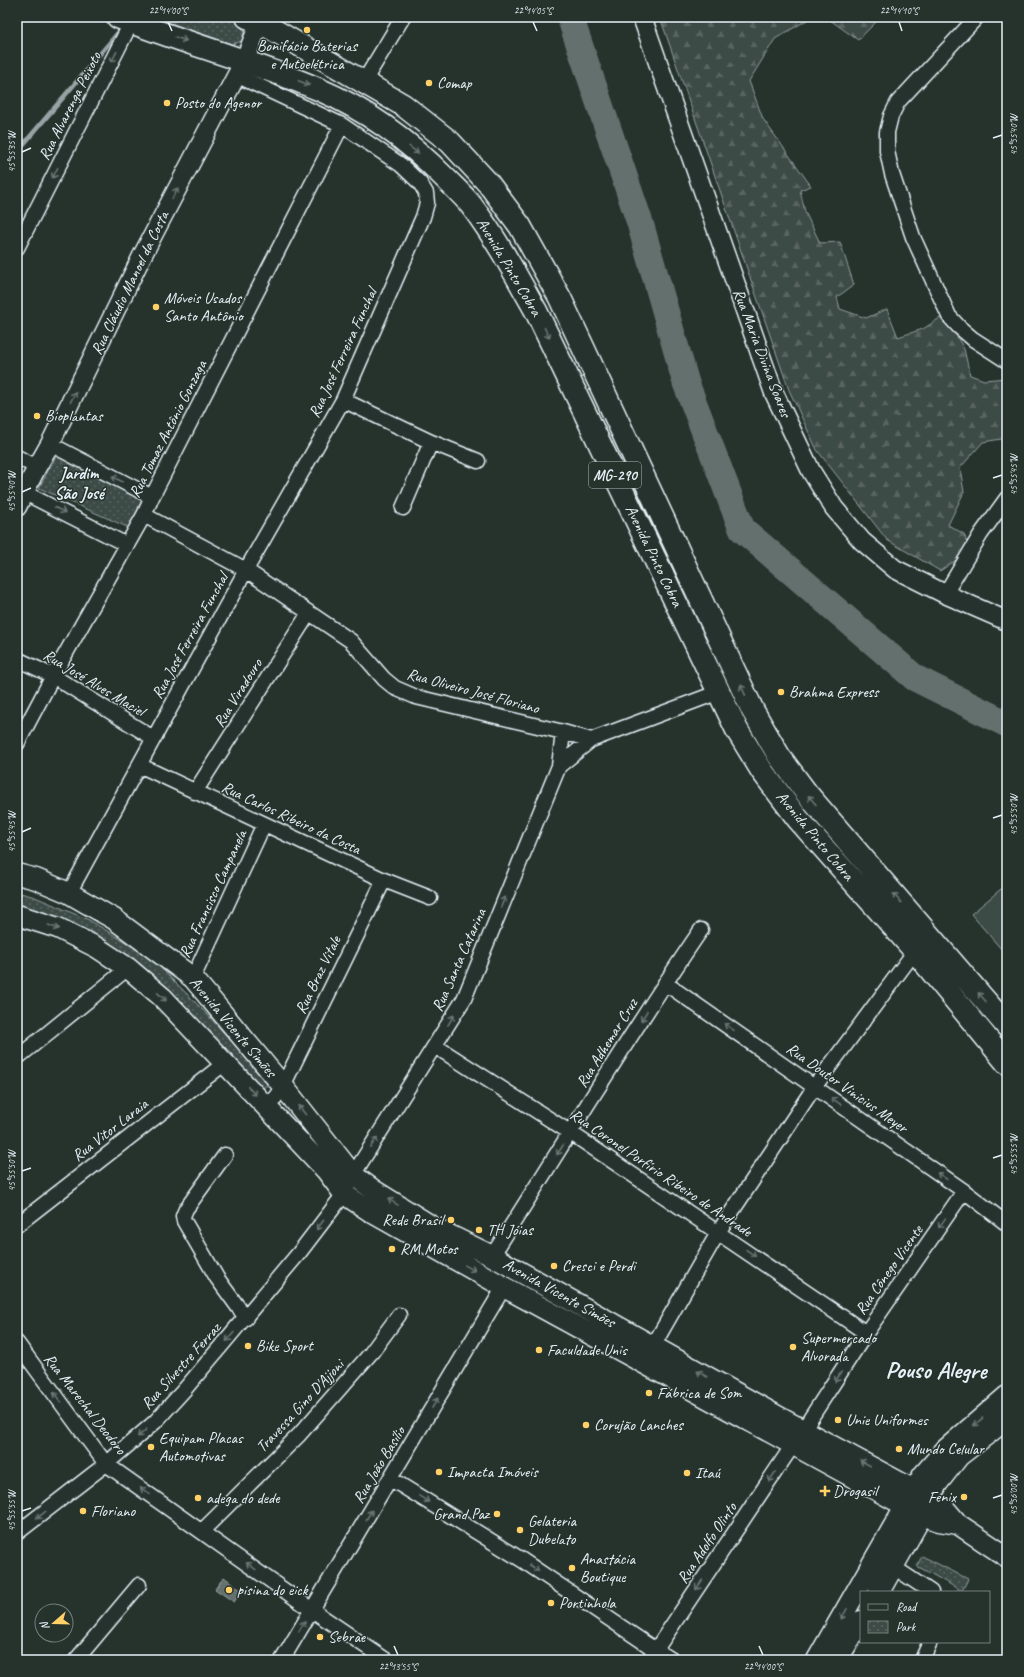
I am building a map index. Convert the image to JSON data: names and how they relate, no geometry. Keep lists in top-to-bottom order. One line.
{"streets":{"highway":["Avenida Pinto Cobra","MG-290"],"main road":["Avenida Vicente Simões"],"street":["Rua Alvarenga Peixoto","Rua Cláudio Manoel da Costa","Rua José Ferreira Funchal","Rua Maria Divina Soares","Rua Tomaz Antônio Gonzaga","Rua José Alves Maciel","Rua Oliveiro José Floriano","Rua Viradouro","Rua Carlos Ribeiro da Costa","Rua Francisco Campanela","Rua Santa Catarina","Rua Braz Vitale","Rua Adhemar Cruz","Rua Doutor Vinicius Meyer","Rua Vitor Laraia","Rua Coronel Porfírio Ribeiro de Andrade","Rua Cônego Vicente","Rua Silvestre Ferraz","Rua Marechal Deodoro","Travessa Gino D'Ajjoni","Rua João Basílio","Rua Adolfo Olinto"]},"crossings":[["Rua Alvarenga Peixoto","Avenida Pinto Cobra"],["Avenida Pinto Cobra","Rua Cláudio Manoel da Costa"],["Avenida Pinto Cobra","Rua José Ferreira Funchal"],["Rua Cláudio Manoel da Costa","Rua José Ferreira Funchal"],["Rua José Ferreira Funchal","Rua Tomaz Antônio Gonzaga"],["Rua José Ferreira Funchal","Rua José Alves Maciel"],["Rua José Ferreira Funchal","Rua Oliveiro José Floriano"],["Rua José Ferreira Funchal","Rua Carlos Ribeiro da Costa"],["Rua José Ferreira Funchal","Avenida Vicente Simões"],["Rua Tomaz Antônio Gonzaga","Rua José Alves Maciel"],["Rua Tomaz Antônio Gonzaga","Rua Oliveiro José Floriano"],["Rua Oliveiro José Floriano","Rua Viradouro"],["Rua Oliveiro José Floriano","Rua Santa Catarina"],["Rua Viradouro","Rua Carlos Ribeiro da Costa"],["Rua Carlos Ribeiro da Costa","Rua Francisco Campanela"],["Rua Carlos Ribeiro da Costa","Rua Braz Vitale"],["Rua Francisco Campanela","Avenida Vicente Simões"],["Rua Santa Catarina","Avenida Vicente Simões"],["Rua Santa Catarina","Rua Coronel Porfírio Ribeiro de Andrade"],["Rua Braz Vitale","Avenida Vicente Simões"],["Avenida Vicente Simões","Rua Adhemar Cruz"],["Avenida Vicente Simões","Rua Vitor Laraia"],["Avenida Vicente Simões","Rua Cônego Vicente"],["Avenida Vicente Simões","Rua Silvestre Ferraz"],["Avenida Vicente Simões","Rua João Basílio"],["Avenida Vicente Simões","Rua Adolfo Olinto"],["Rua Adhemar Cruz","Rua Doutor Vinicius Meyer"],["Rua Adhemar Cruz","Rua Coronel Porfírio Ribeiro de Andrade"],["Rua Doutor Vinicius Meyer","Rua Cônego Vicente"],["Rua Coronel Porfírio Ribeiro de Andrade","Rua Cônego Vicente"],["Rua Cônego Vicente","Rua Adolfo Olinto"],["Rua Silvestre Ferraz","Rua Marechal Deodoro"],["Rua Marechal Deodoro","Travessa Gino D'Ajjoni"],["Rua Marechal Deodoro","Rua João Basílio"]],"one_way":["Rua Alvarenga Peixoto","Rua Cláudio Manoel da Costa","Rua Santa Catarina","Rua Adhemar Cruz","Rua Doutor Vinicius Meyer","Rua Cônego Vicente","Rua Silvestre Ferraz","Rua Marechal Deodoro","Rua João Basílio","Rua Adolfo Olinto"],"districts":["Jardim São José","Pouso Alegre"],"places":{"other":["Bonifácio Baterias e Autoelétrica","Comap","Posto do Agenor","Móveis Usados Santo Antônio","Bioplantas","Brahma Express","Rede Brasil","TH Jóias","RM Motos","Cresci e Perdi","Bike Sport","Supermercado Alvorada","Faculdade Unis","Fábrica de Som","Unie Uniformes","Corujão Lanches","Equipam Placas Automotivas","Mundo Celular","Impacta Imóveis","Itaú","Fenix","adega do dede","Floriano","Grand Paz","Gelateria Dubelato","Anastácia Boutique","pisina do eick","Portinhola","Sebrae"],"health":["Drogasil"]},"legend":["Road","Park"],"north":"left","coordinates":["22°14'00\"S","22°14'05\"S","22°14'10\"S","45°55'40\"W","45°55'35\"W","45°55'45\"W","45°55'50\"W","45°55'55\"W","45°56'00\"W","22°13'55\"S"]}
